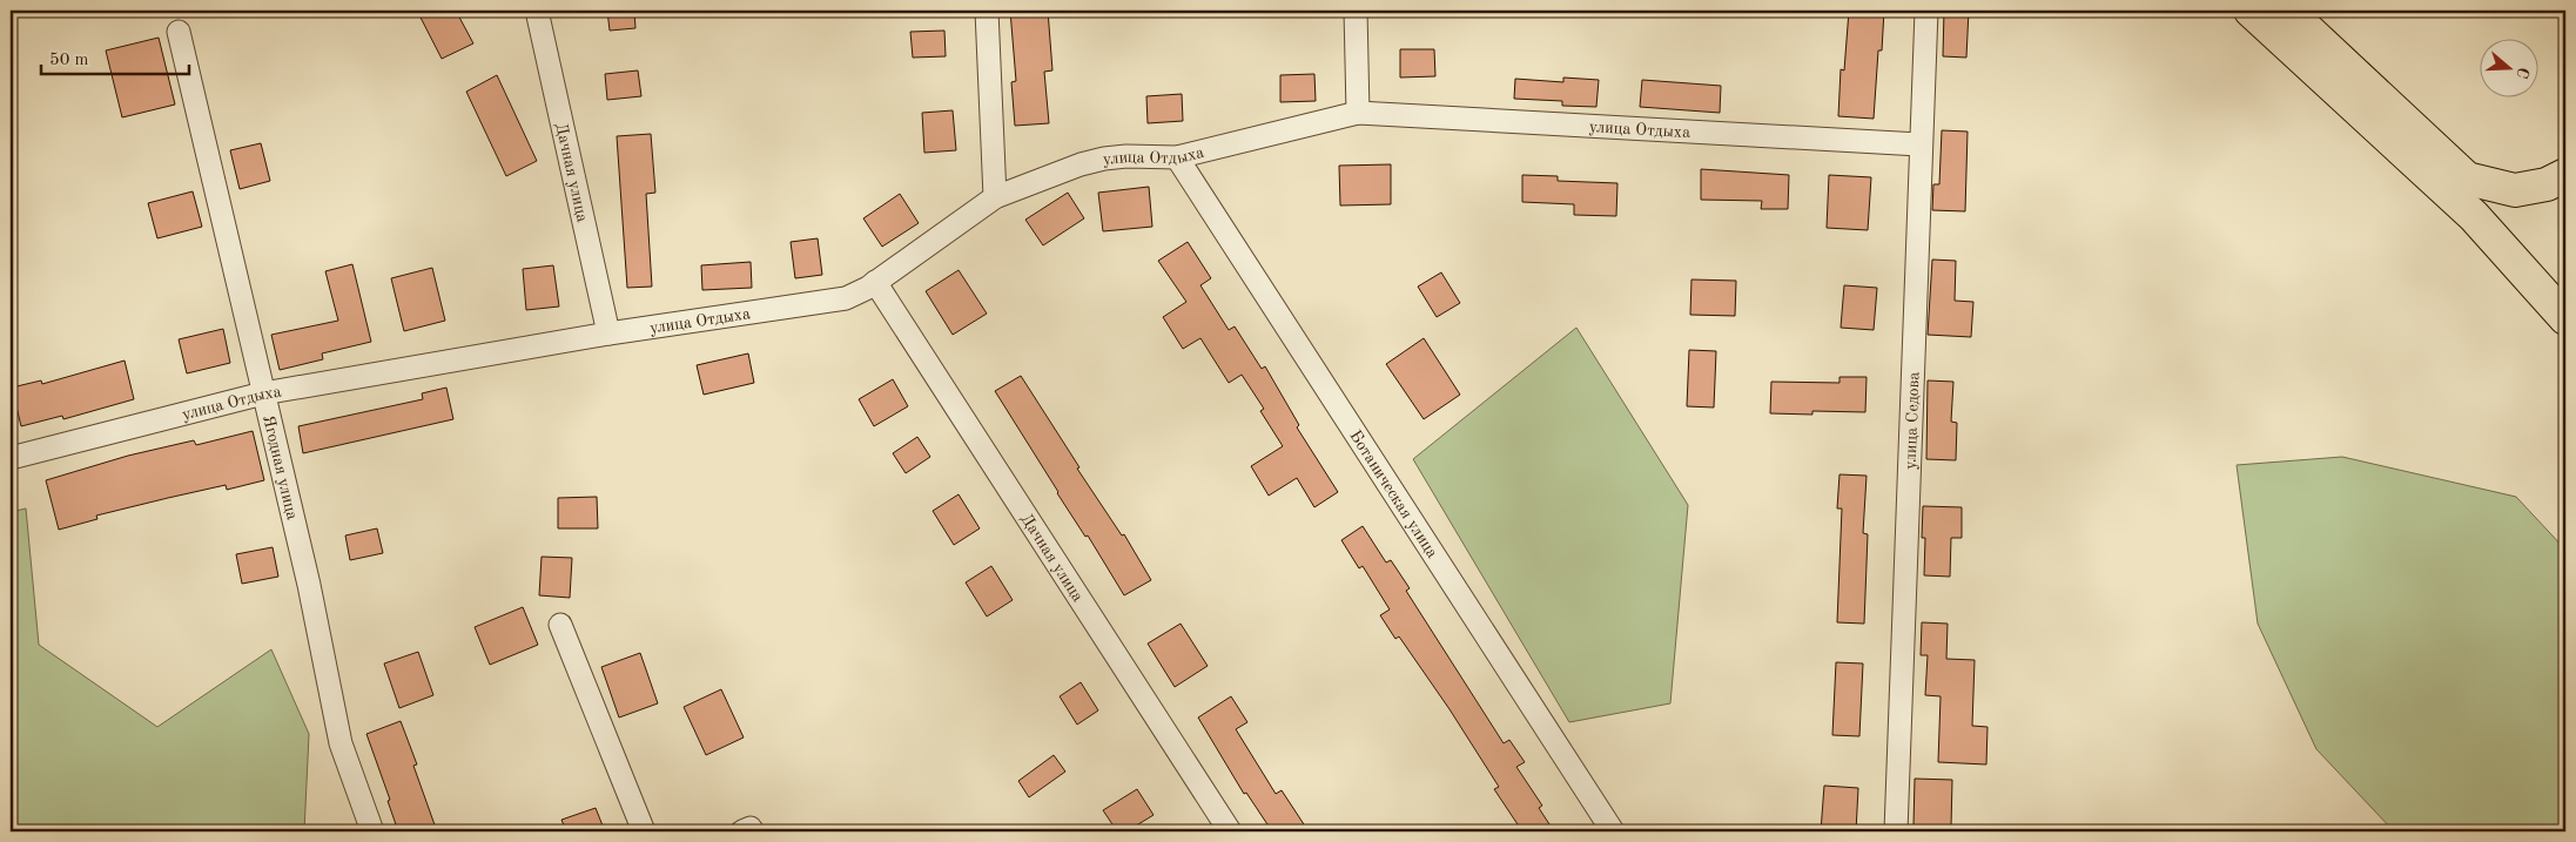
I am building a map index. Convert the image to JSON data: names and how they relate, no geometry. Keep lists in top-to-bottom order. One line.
{"streets":{"street":["улица Отдыха","Дачная улица","улица Седова","Ягодная улица","Ботаническая улица"]},"crossings":[["улица Отдыха","Дачная улица"],["улица Отдыха","улица Седова"],["улица Отдыха","Ягодная улица"],["улица Отдыха","Ботаническая улица"]],"scale_bar":"50 m","north":"right"}
